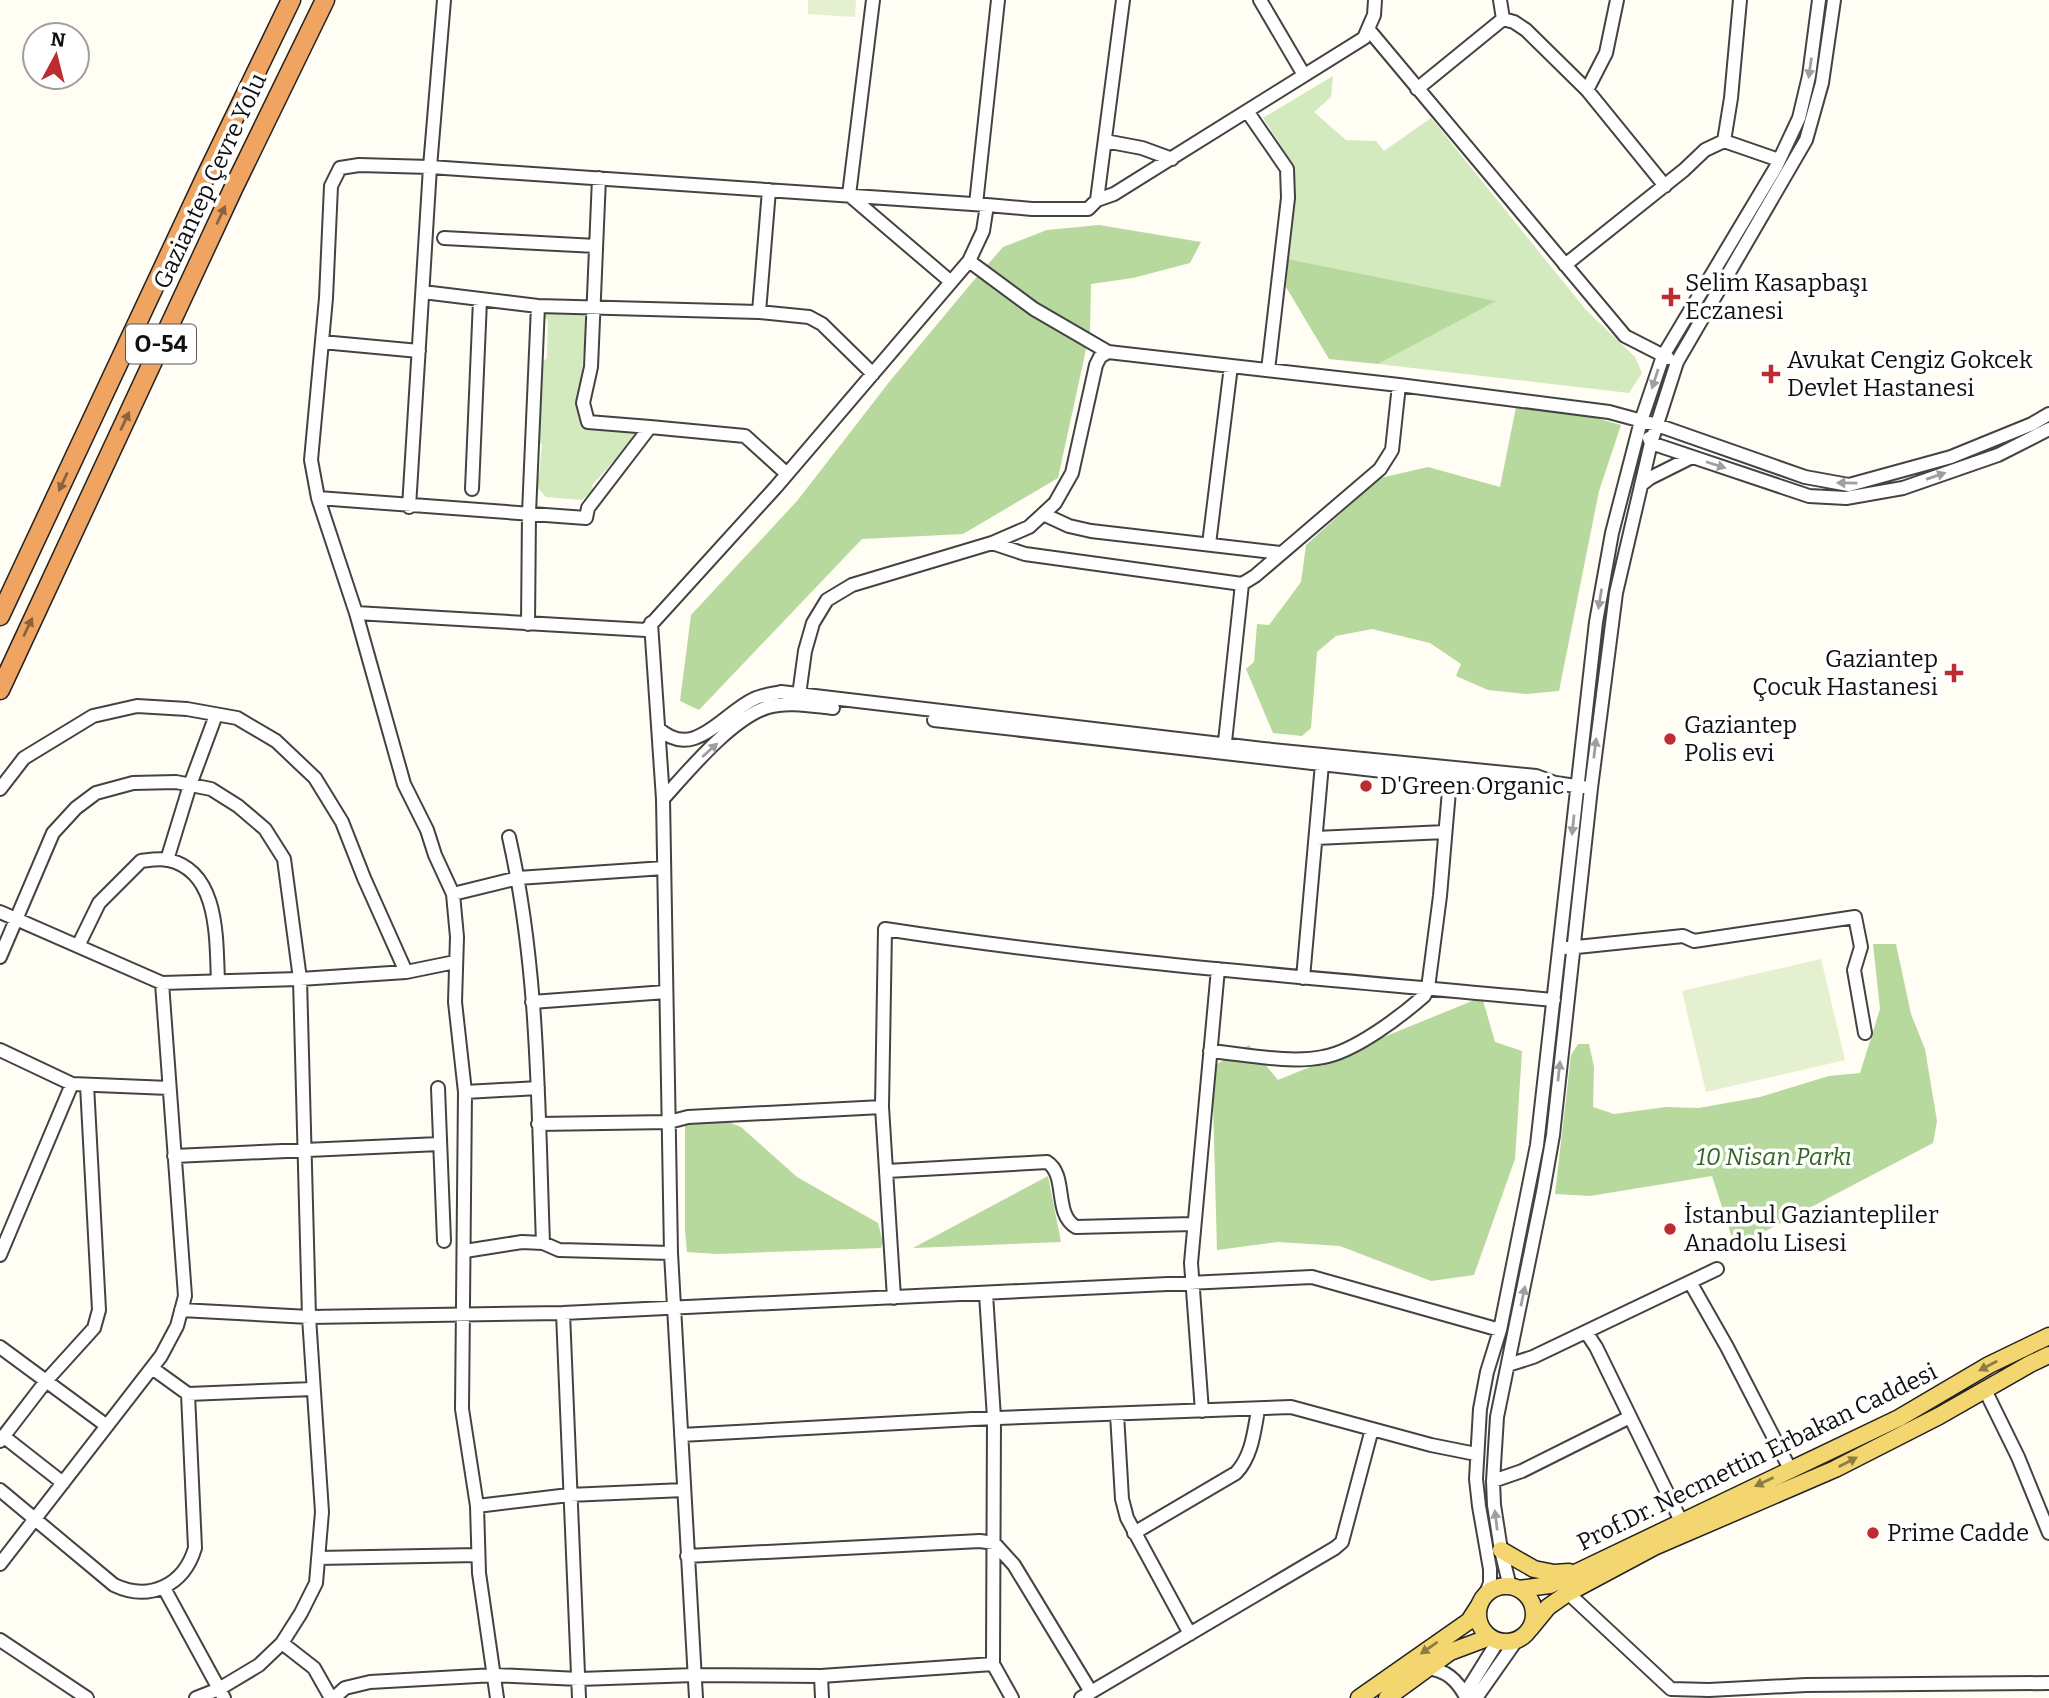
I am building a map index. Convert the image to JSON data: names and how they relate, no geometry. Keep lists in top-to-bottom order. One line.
{"streets":{"highway":["Gaziantep Çevre Yolu","O-54"],"main road":["Prof.Dr. Necmettin Erbakan Caddesi"]},"parks":["10 Nisan Parkı"],"places":{"health":["Selim Kasapbaşı Eczanesi","Avukat Cengiz Gokcek Devlet Hastanesi","Gaziantep Çocuk Hastanesi"],"other":["Gaziantep Polis evi","D'Green Organic","İstanbul Gaziantepliler Anadolu Lisesi","Prime Cadde"]},"north":"top"}
